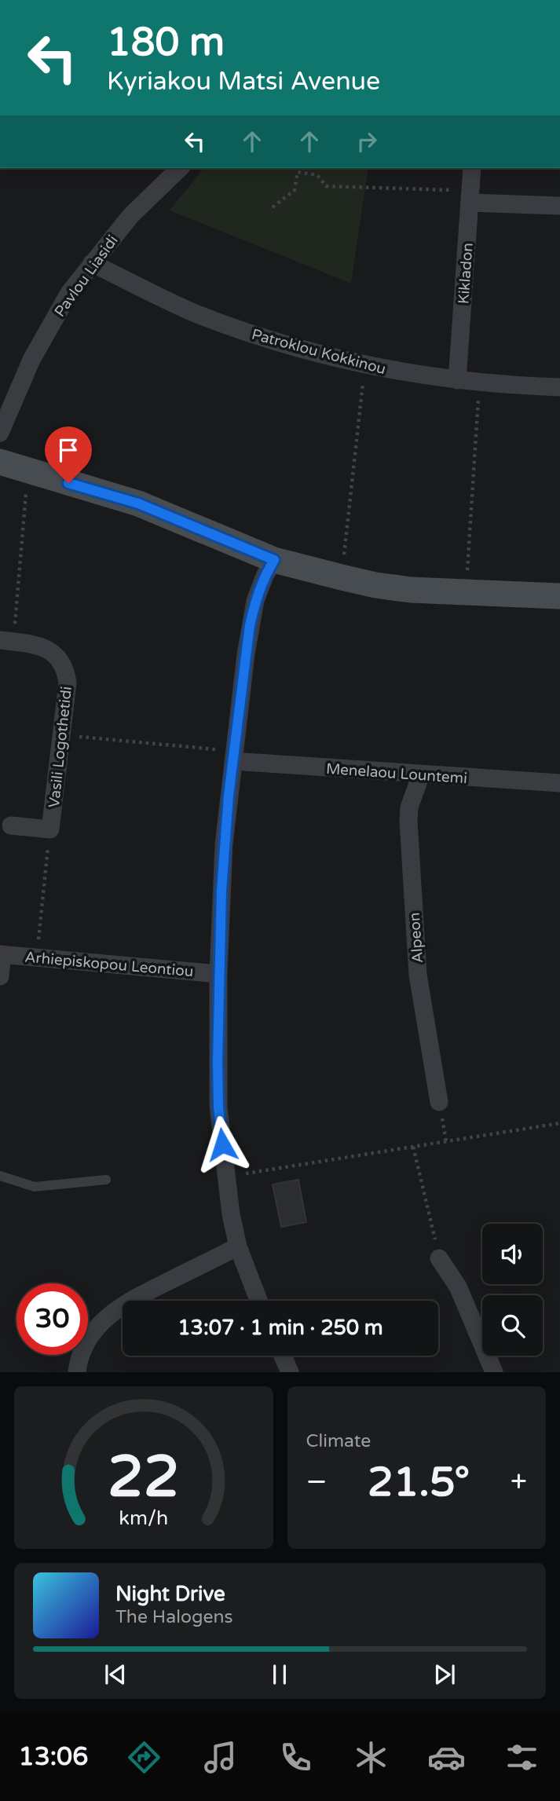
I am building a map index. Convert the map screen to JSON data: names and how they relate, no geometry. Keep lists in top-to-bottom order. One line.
{"streets":{"street":["Kikladon","Pavlou Liasidi","Patroklou Kokkinou","Vasili Logothetidi","Menelaou Lountemi","Alpeon","Arhiepiskopou Leontiou"]},"crossings":[["Kikladon","Patroklou Kokkinou"],["Pavlou Liasidi","Patroklou Kokkinou"],["Menelaou Lountemi","Alpeon"]],"page":{"turn":["180 m","Kyriakou Matsi Avenue"],"limit":"30","trip":"13:07 · 1 min · 250 m","tile":"Climate","heat":["−","21.5°","+"],"song":["Night Drive","The Halogens"],"tabs":"13:06","gauge":["22","km/h"]}}
